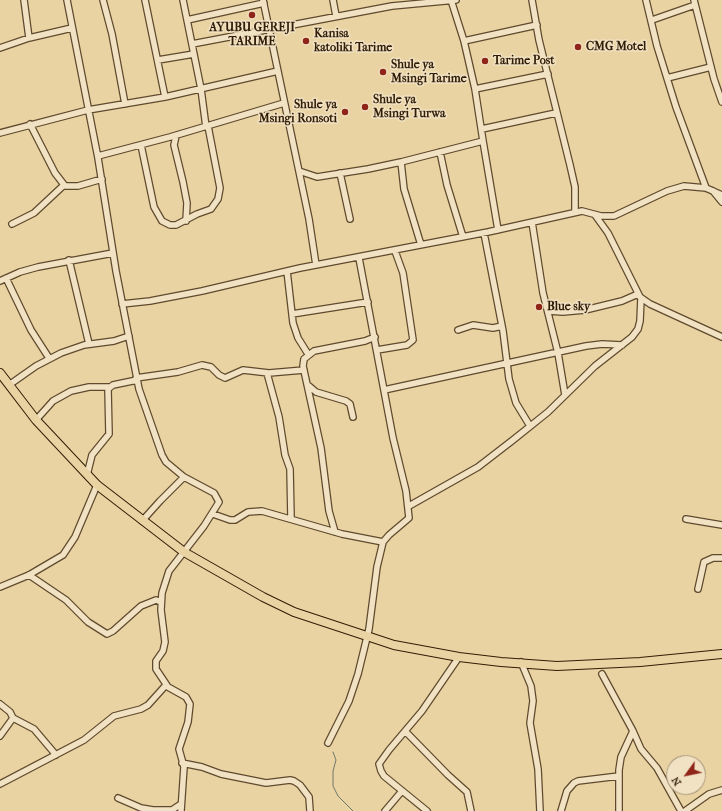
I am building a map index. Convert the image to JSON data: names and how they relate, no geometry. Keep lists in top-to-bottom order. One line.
{"places":["AYUBU GEREJI TARIME","Kanisa katoliki Tarime","CMG Motel","Tarime Post","Shule ya Msingi Tarime","Shule ya Msingi Turwa","Shule ya Msingi Ronsoti","Blue sky"],"north":"bottom left"}
